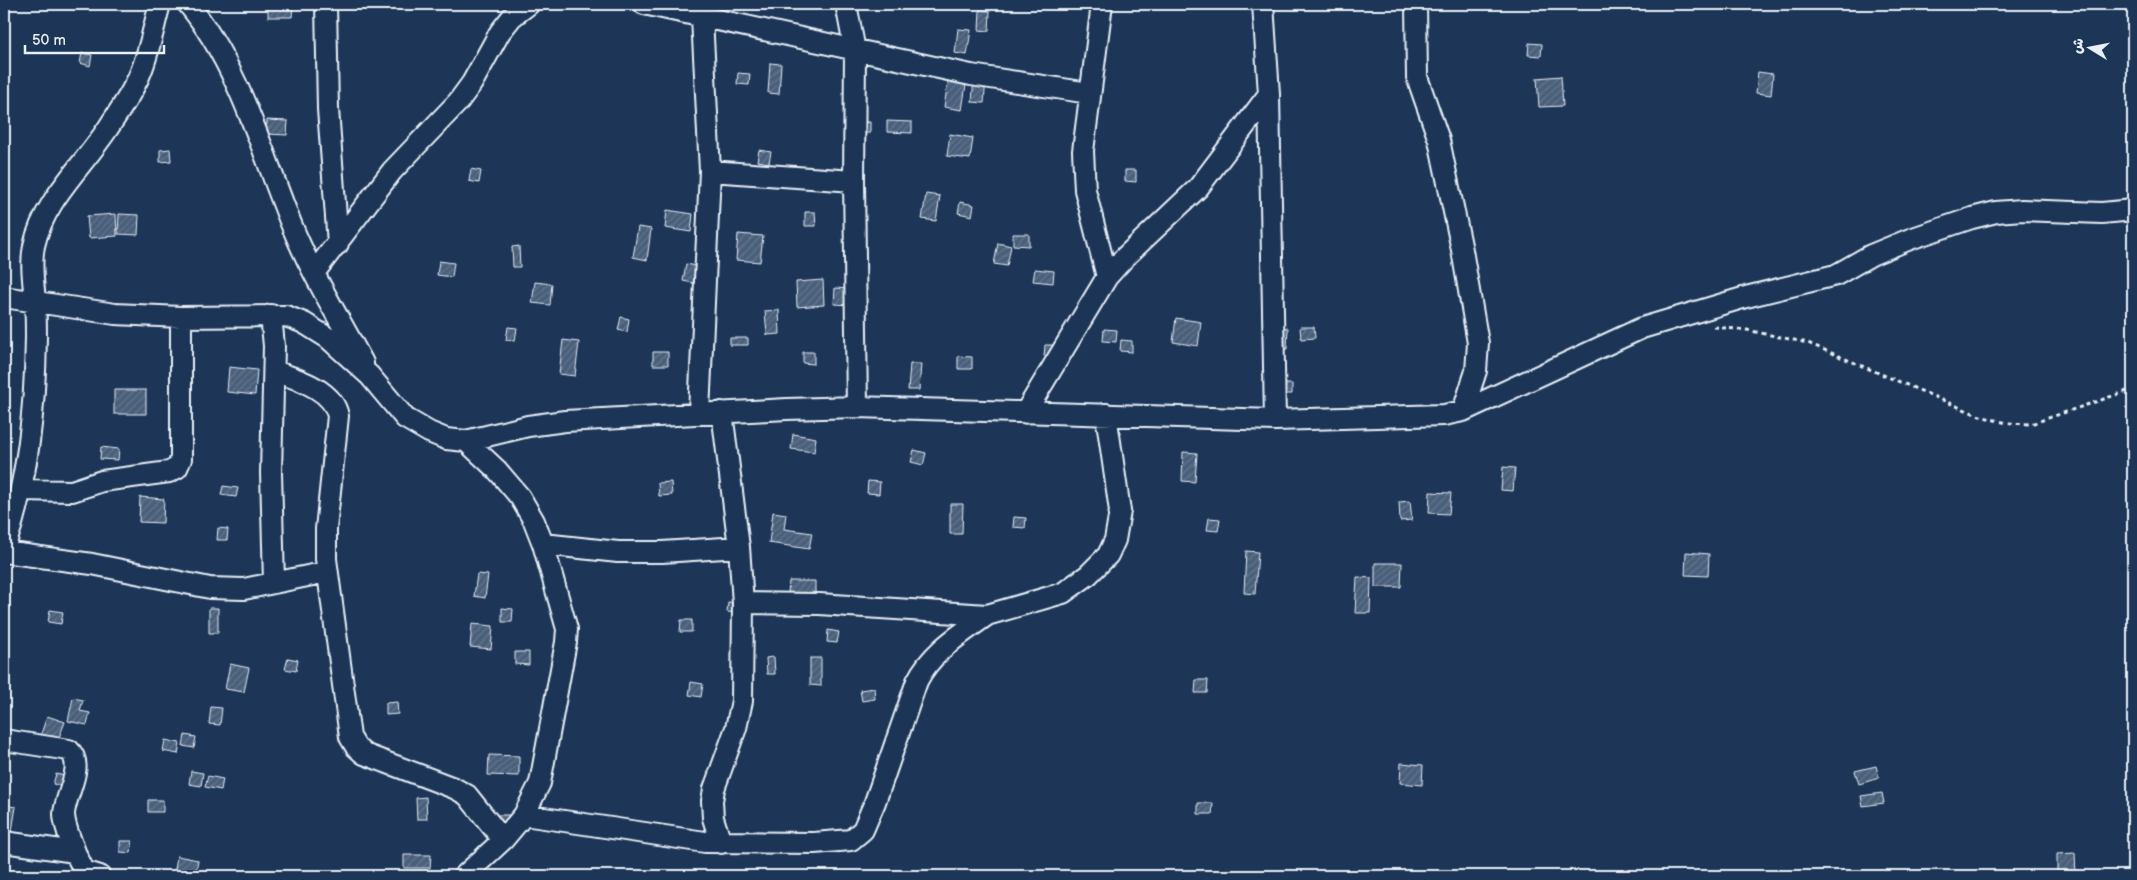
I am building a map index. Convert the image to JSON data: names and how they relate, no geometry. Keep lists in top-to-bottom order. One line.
{"scale_bar":"50 m","north":"left"}
